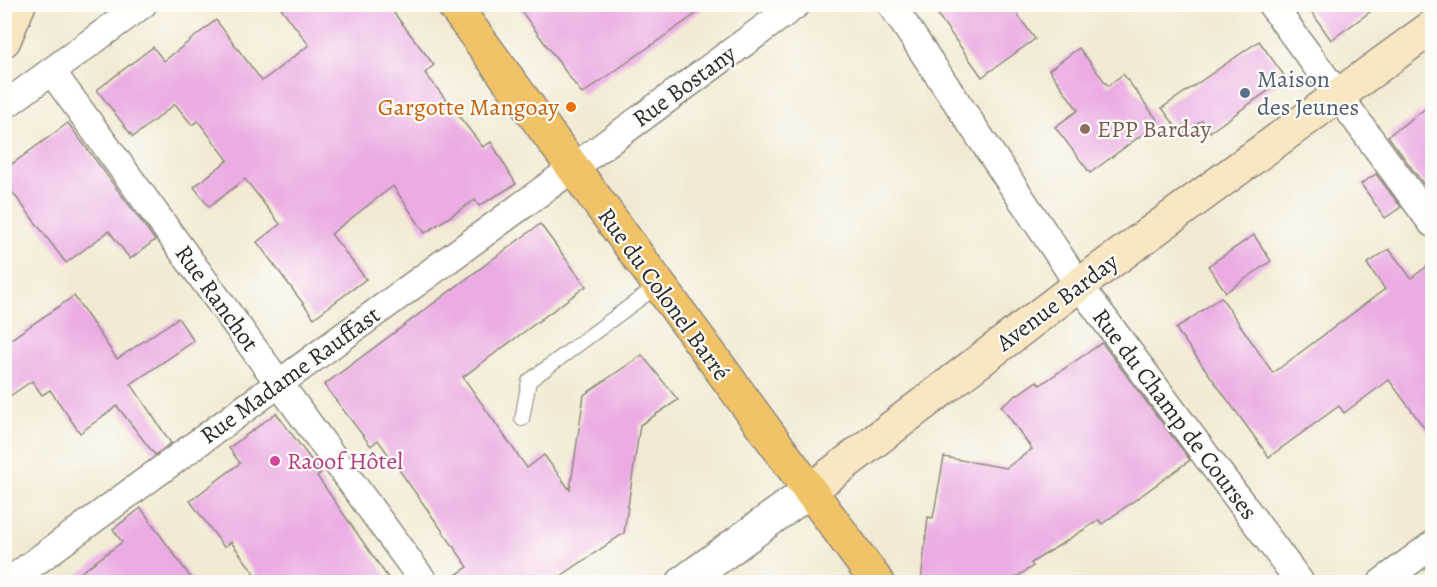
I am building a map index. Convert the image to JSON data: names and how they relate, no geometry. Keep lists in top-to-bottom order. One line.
{"streets":{"main road":["Rue du Colonel Barré","Avenue Barday"],"street":["Rue Bostany","Rue Ranchot","Rue Madame Rauffast","Rue du Champ de Courses"]},"crossings":[["Rue Bostany","Rue du Colonel Barré"],["Rue Bostany","Rue Madame Rauffast"],["Rue du Colonel Barré","Avenue Barday"],["Rue du Colonel Barré","Rue Madame Rauffast"],["Rue Ranchot","Rue Madame Rauffast"],["Avenue Barday","Rue du Champ de Courses"]],"places":["Maison des Jeunes","Gargotte Mangoay","EPP Barday","Raoof Hôtel"]}
